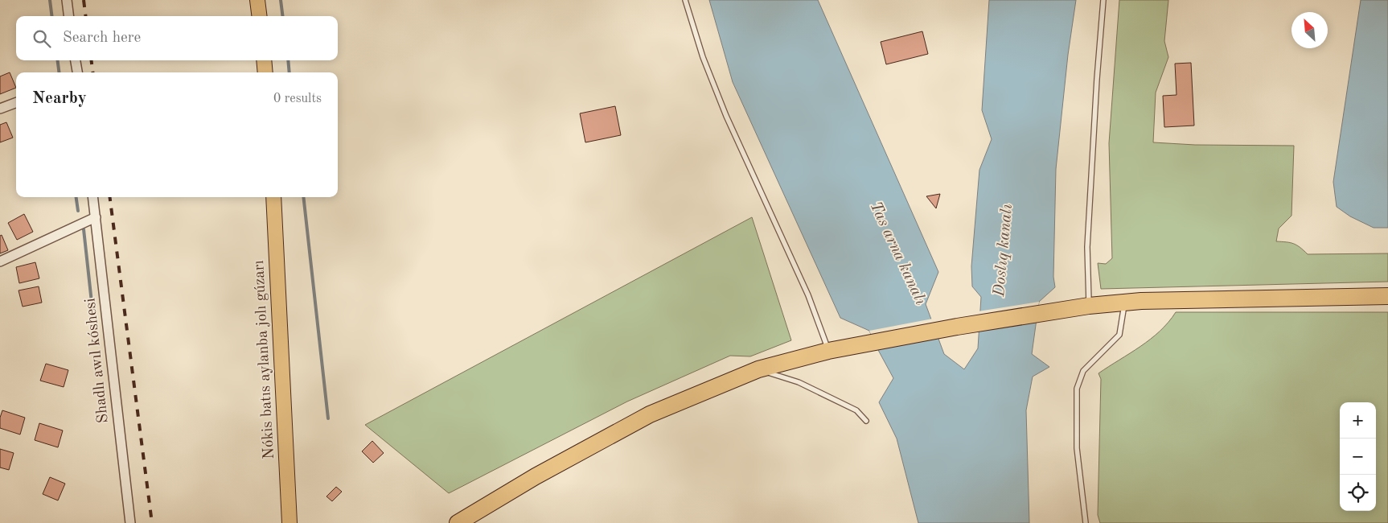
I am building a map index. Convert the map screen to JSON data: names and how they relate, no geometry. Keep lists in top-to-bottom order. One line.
{"streets":{"main road":["Nókis batıs aylanba jolı gúzarı"],"street":["Shadlı awıl kóshesi"]},"water":["Doslıq kanalı","Tas arna kanalı"],"north":"top left","page":{"search":"Search here","heading":["Nearby","0 results"],"map_buttons":["+","−"]}}
